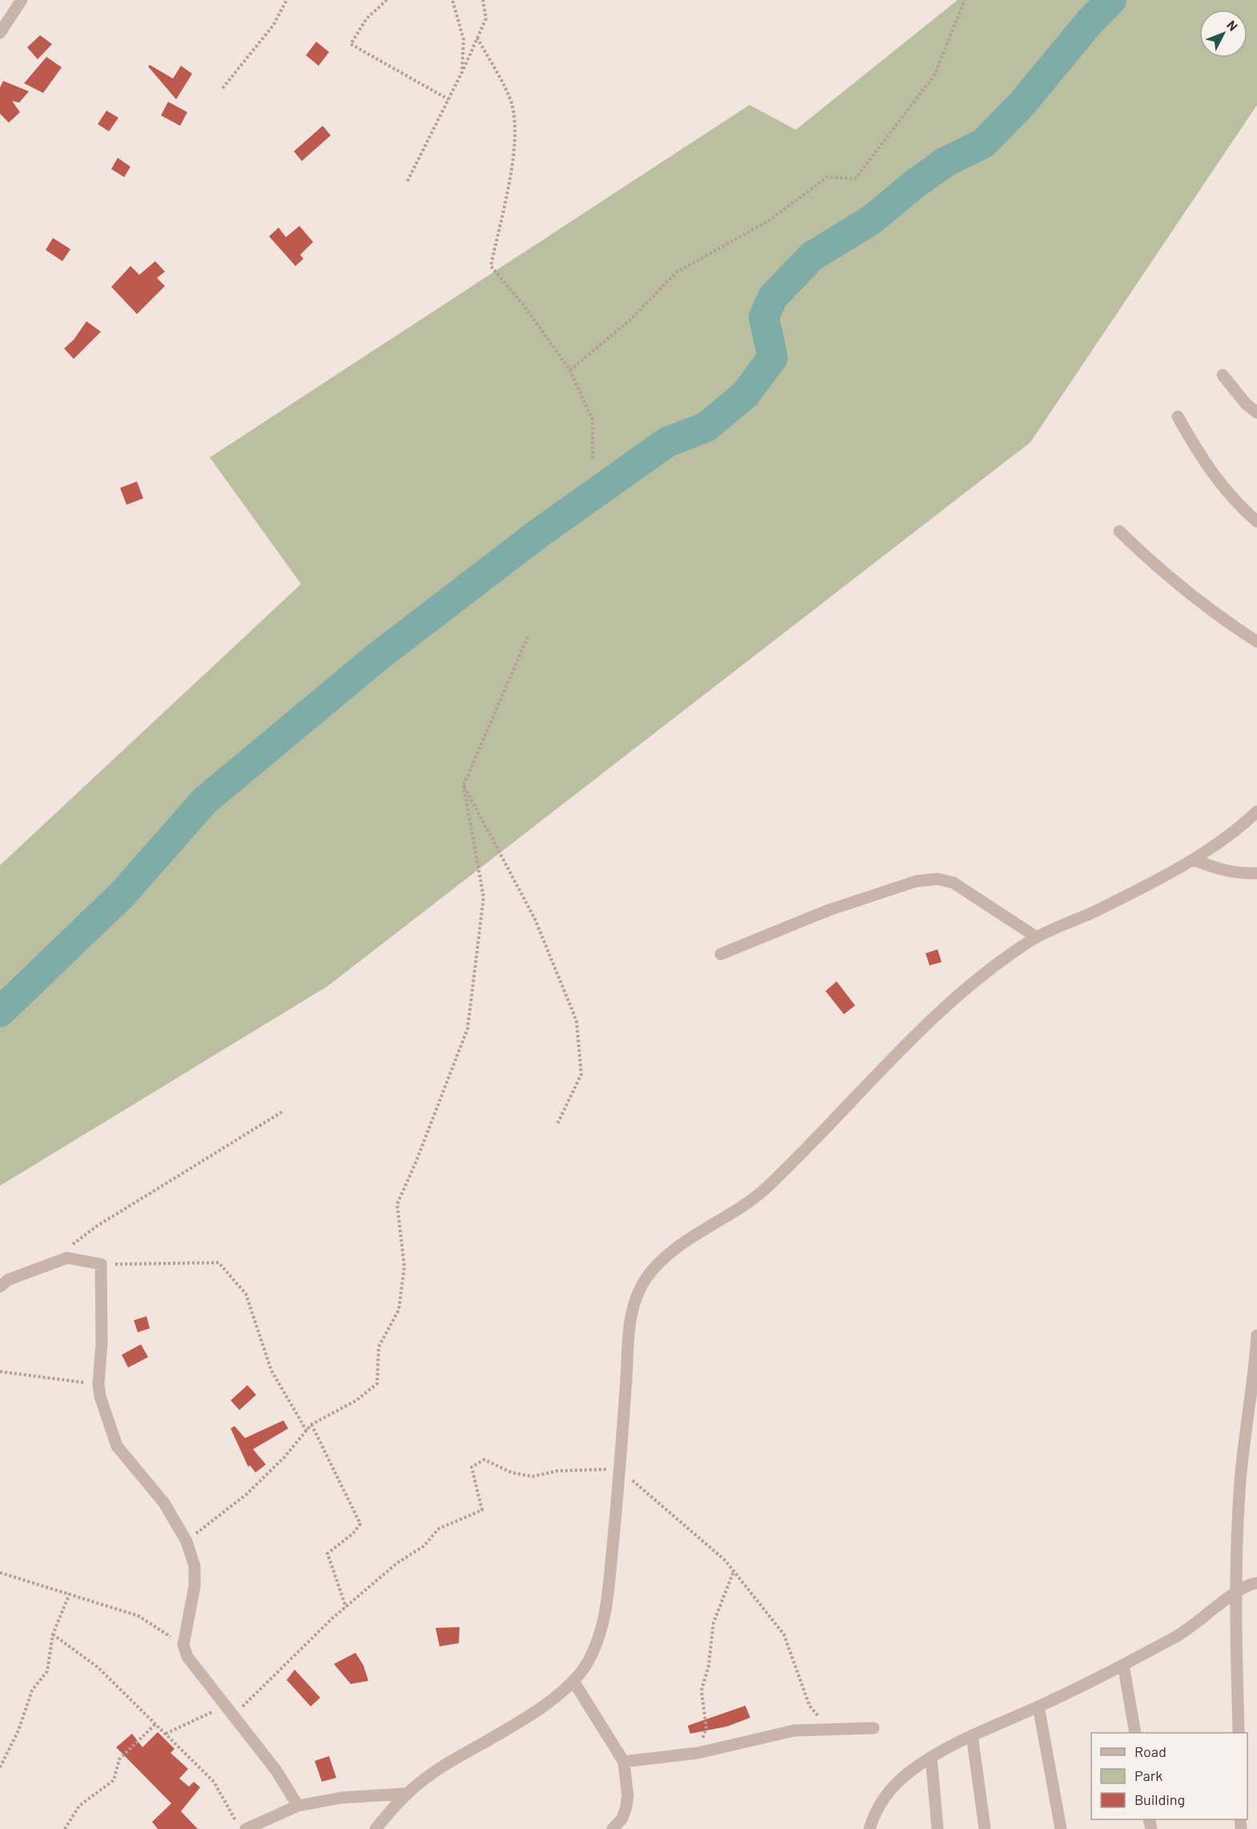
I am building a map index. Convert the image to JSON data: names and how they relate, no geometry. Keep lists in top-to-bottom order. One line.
{"legend":["Road","Park","Building"],"north":"top right"}
